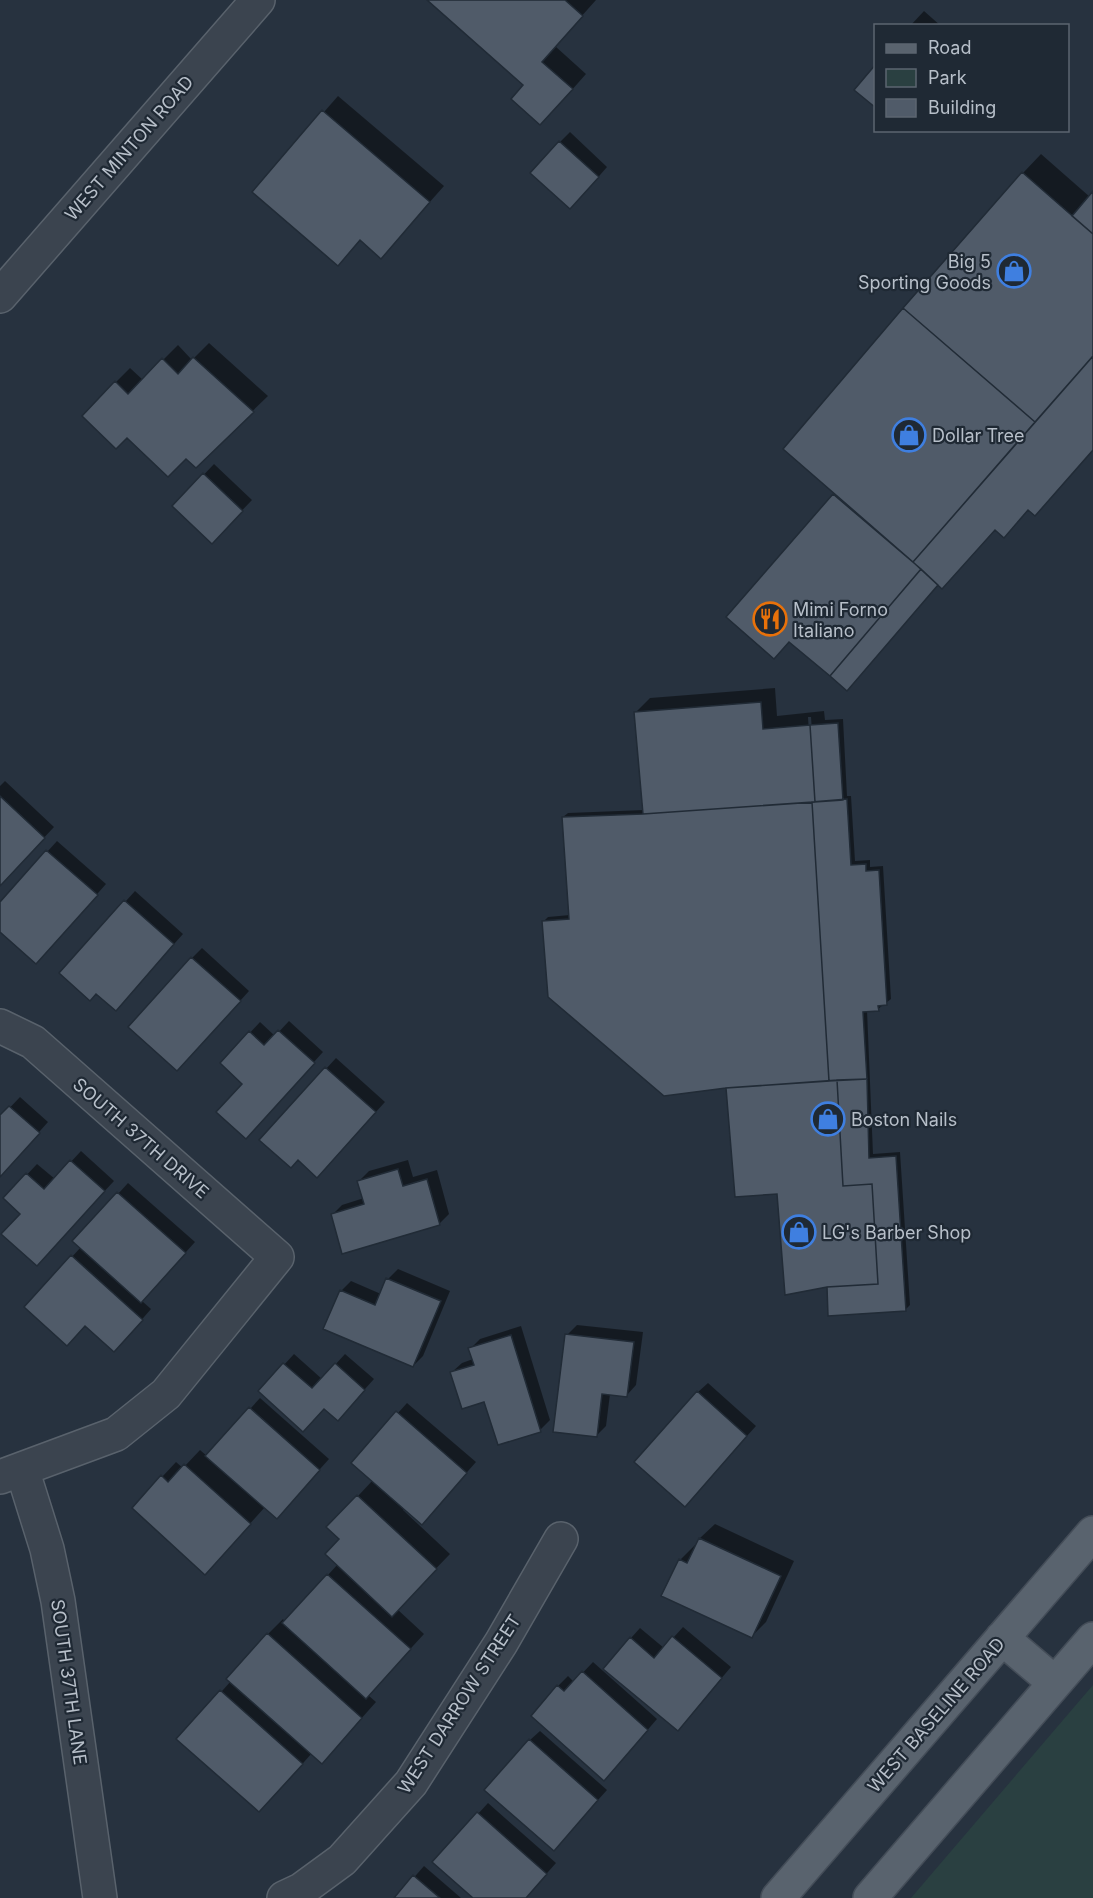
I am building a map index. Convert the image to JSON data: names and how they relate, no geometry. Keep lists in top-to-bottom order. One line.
{"streets":{"main road":["WEST BASELINE ROAD"],"street":["WEST MINTON ROAD","SOUTH 37TH DRIVE","SOUTH 37TH LANE","WEST DARROW STREET"]},"crossings":[["SOUTH 37TH DRIVE","SOUTH 37TH LANE"]],"places":{"shop":["Big 5 Sporting Goods","Dollar Tree","Boston Nails","LG's Barber Shop"],"restaurant":["Mimi Forno Italiano"]},"legend":["Road","Park","Building"]}
